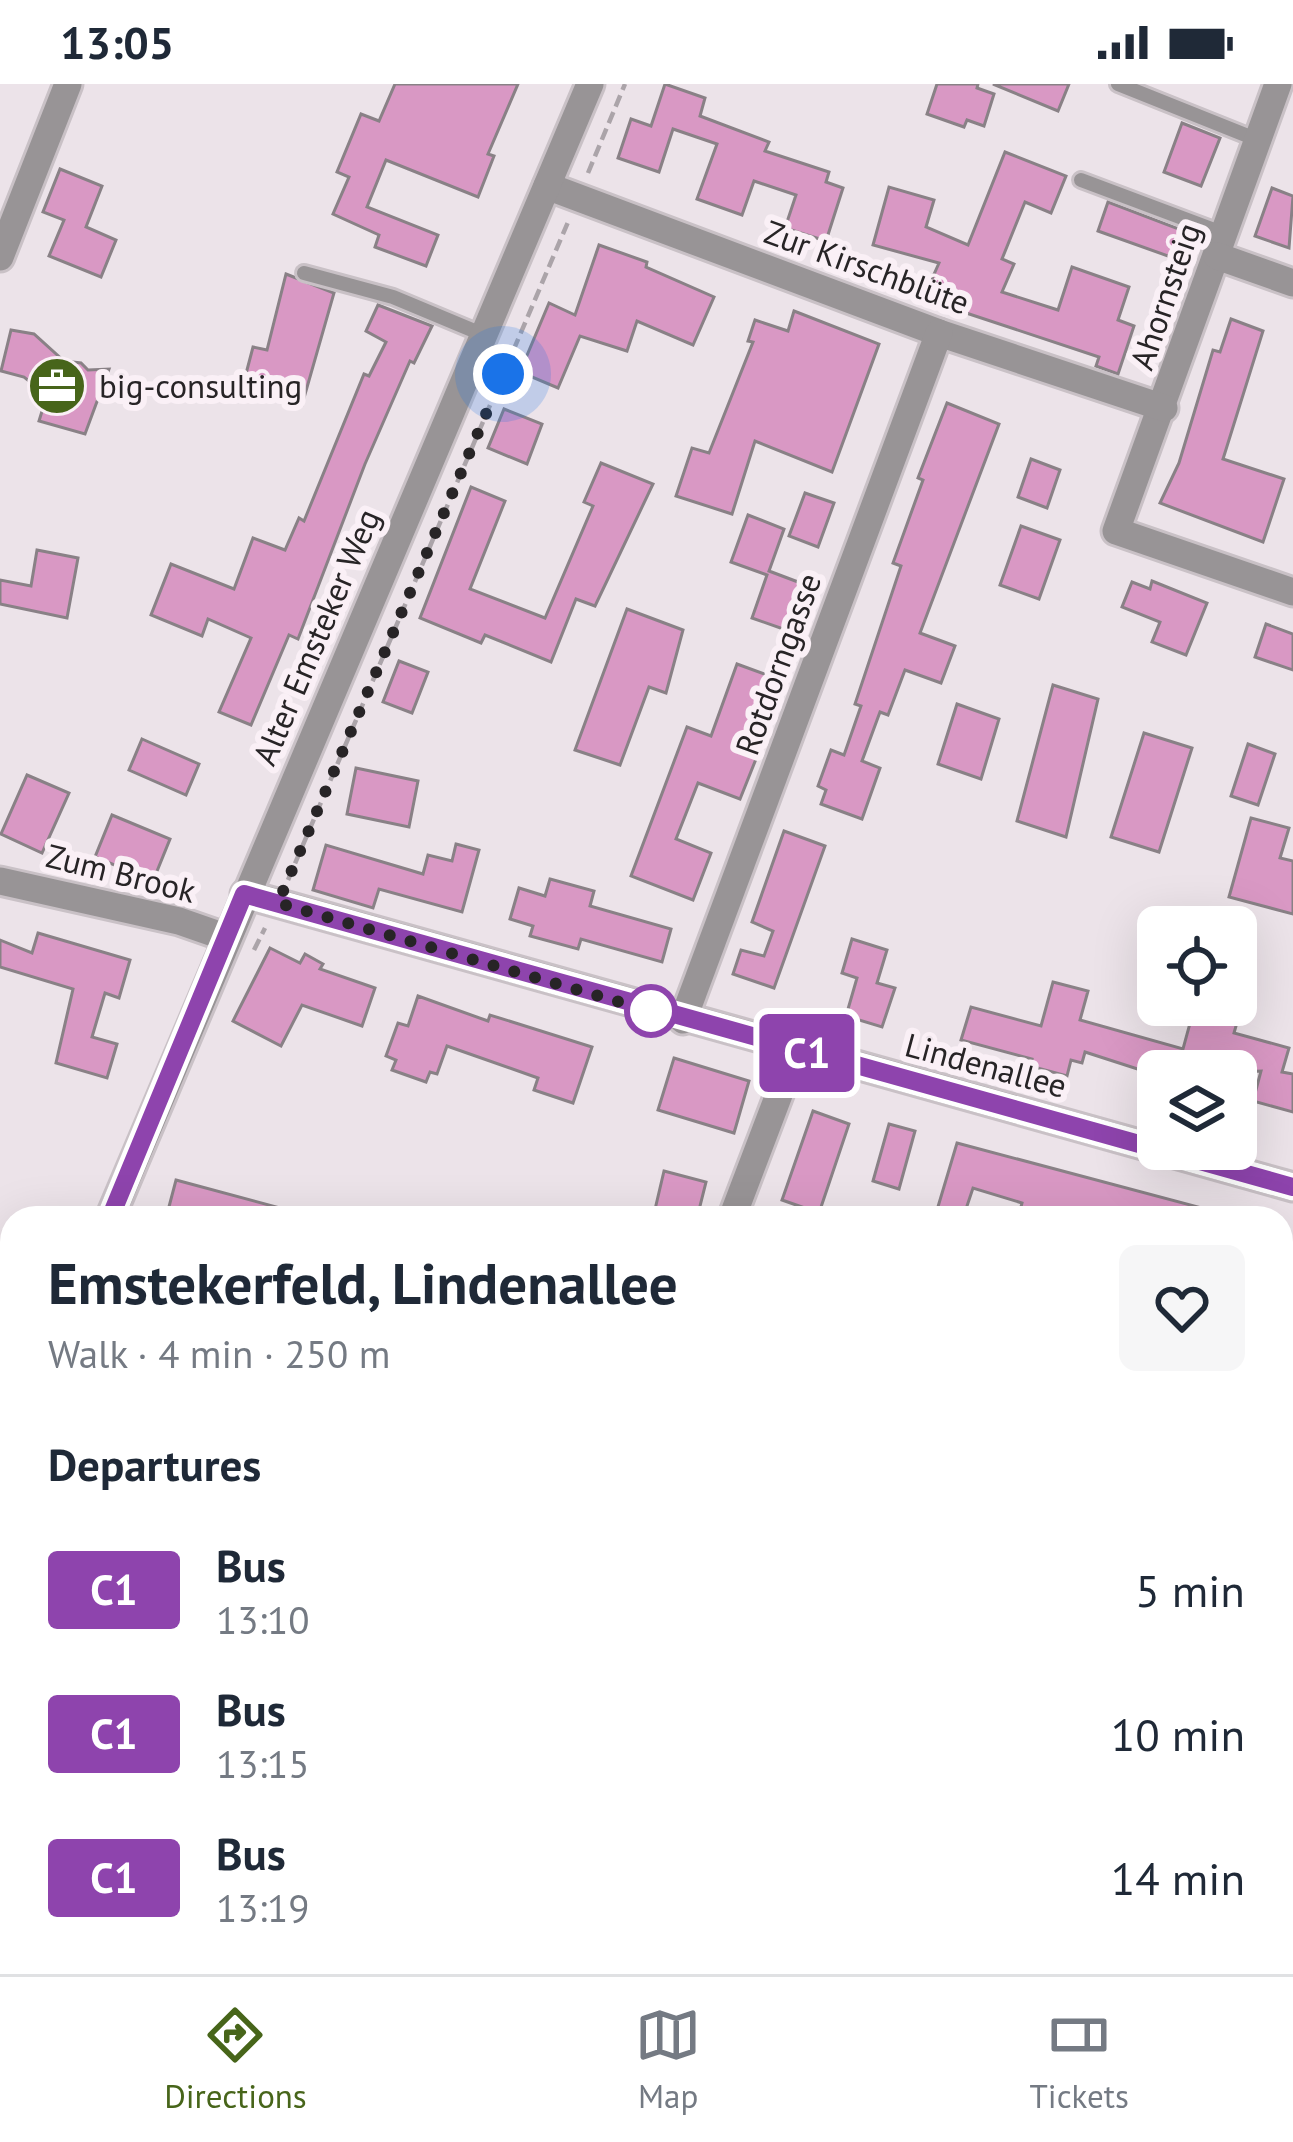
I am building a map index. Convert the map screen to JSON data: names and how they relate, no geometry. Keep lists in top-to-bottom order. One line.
{"streets":{"street":["Zur Kirschblüte","Ahornsteig","Alter Emsteker Weg","Rotdorngasse","Zum Brook","Lindenallee"]},"crossings":[["Zur Kirschblüte","Ahornsteig"],["Zur Kirschblüte","Alter Emsteker Weg"],["Zur Kirschblüte","Rotdorngasse"],["Alter Emsteker Weg","Zum Brook"],["Alter Emsteker Weg","Lindenallee"],["Rotdorngasse","Lindenallee"]],"places":{"office":["big-consulting"]},"lines":["bus line C1"],"page":{"status":"13:05","on_map":"C1","heading":[["Emstekerfeld, Lindenallee","Walk · 4 min · 250 m"],"Departures"],"list":[{"mark":"C1","name":"Bus","note":"13:10","value":"5 min"},{"mark":"C1","name":"Bus","note":"13:15","value":"10 min"},{"mark":"C1","name":"Bus","note":"13:19","value":"14 min"}],"tabs":["Directions","Map","Tickets"]}}
